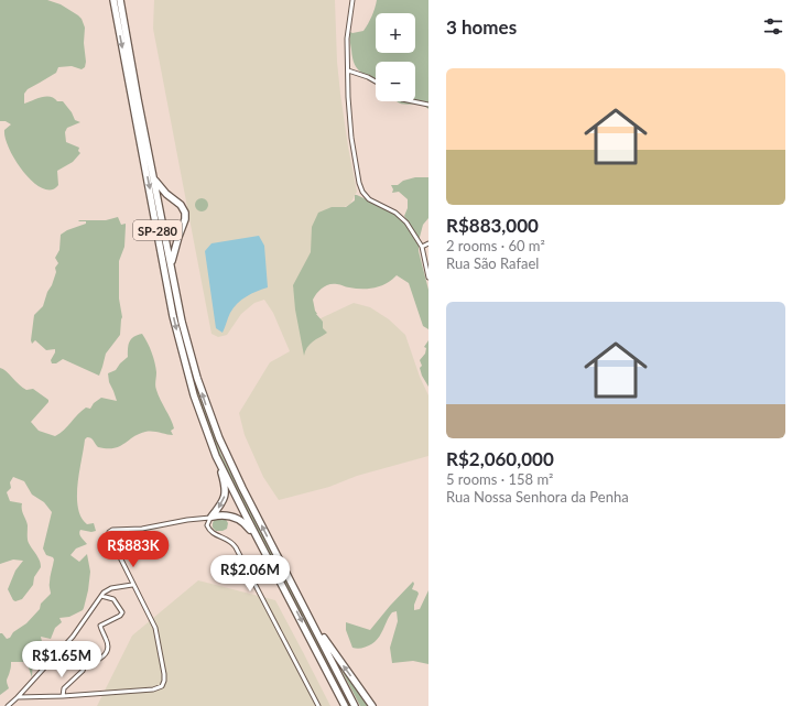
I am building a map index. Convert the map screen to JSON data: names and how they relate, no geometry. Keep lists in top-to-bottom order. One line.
{"streets":{"highway":["SP-280"]},"page":{"heading":"3 homes","map_buttons":["+","−"],"list":[{"name":"R$883,000","note":"2 rooms · 60 m² · Rua São Rafael"},{"name":"R$2,060,000","note":"5 rooms · 158 m² · Rua Nossa Senhora da Penha"}],"price":["R$883K","R$2.06M","R$1.65M"]}}
